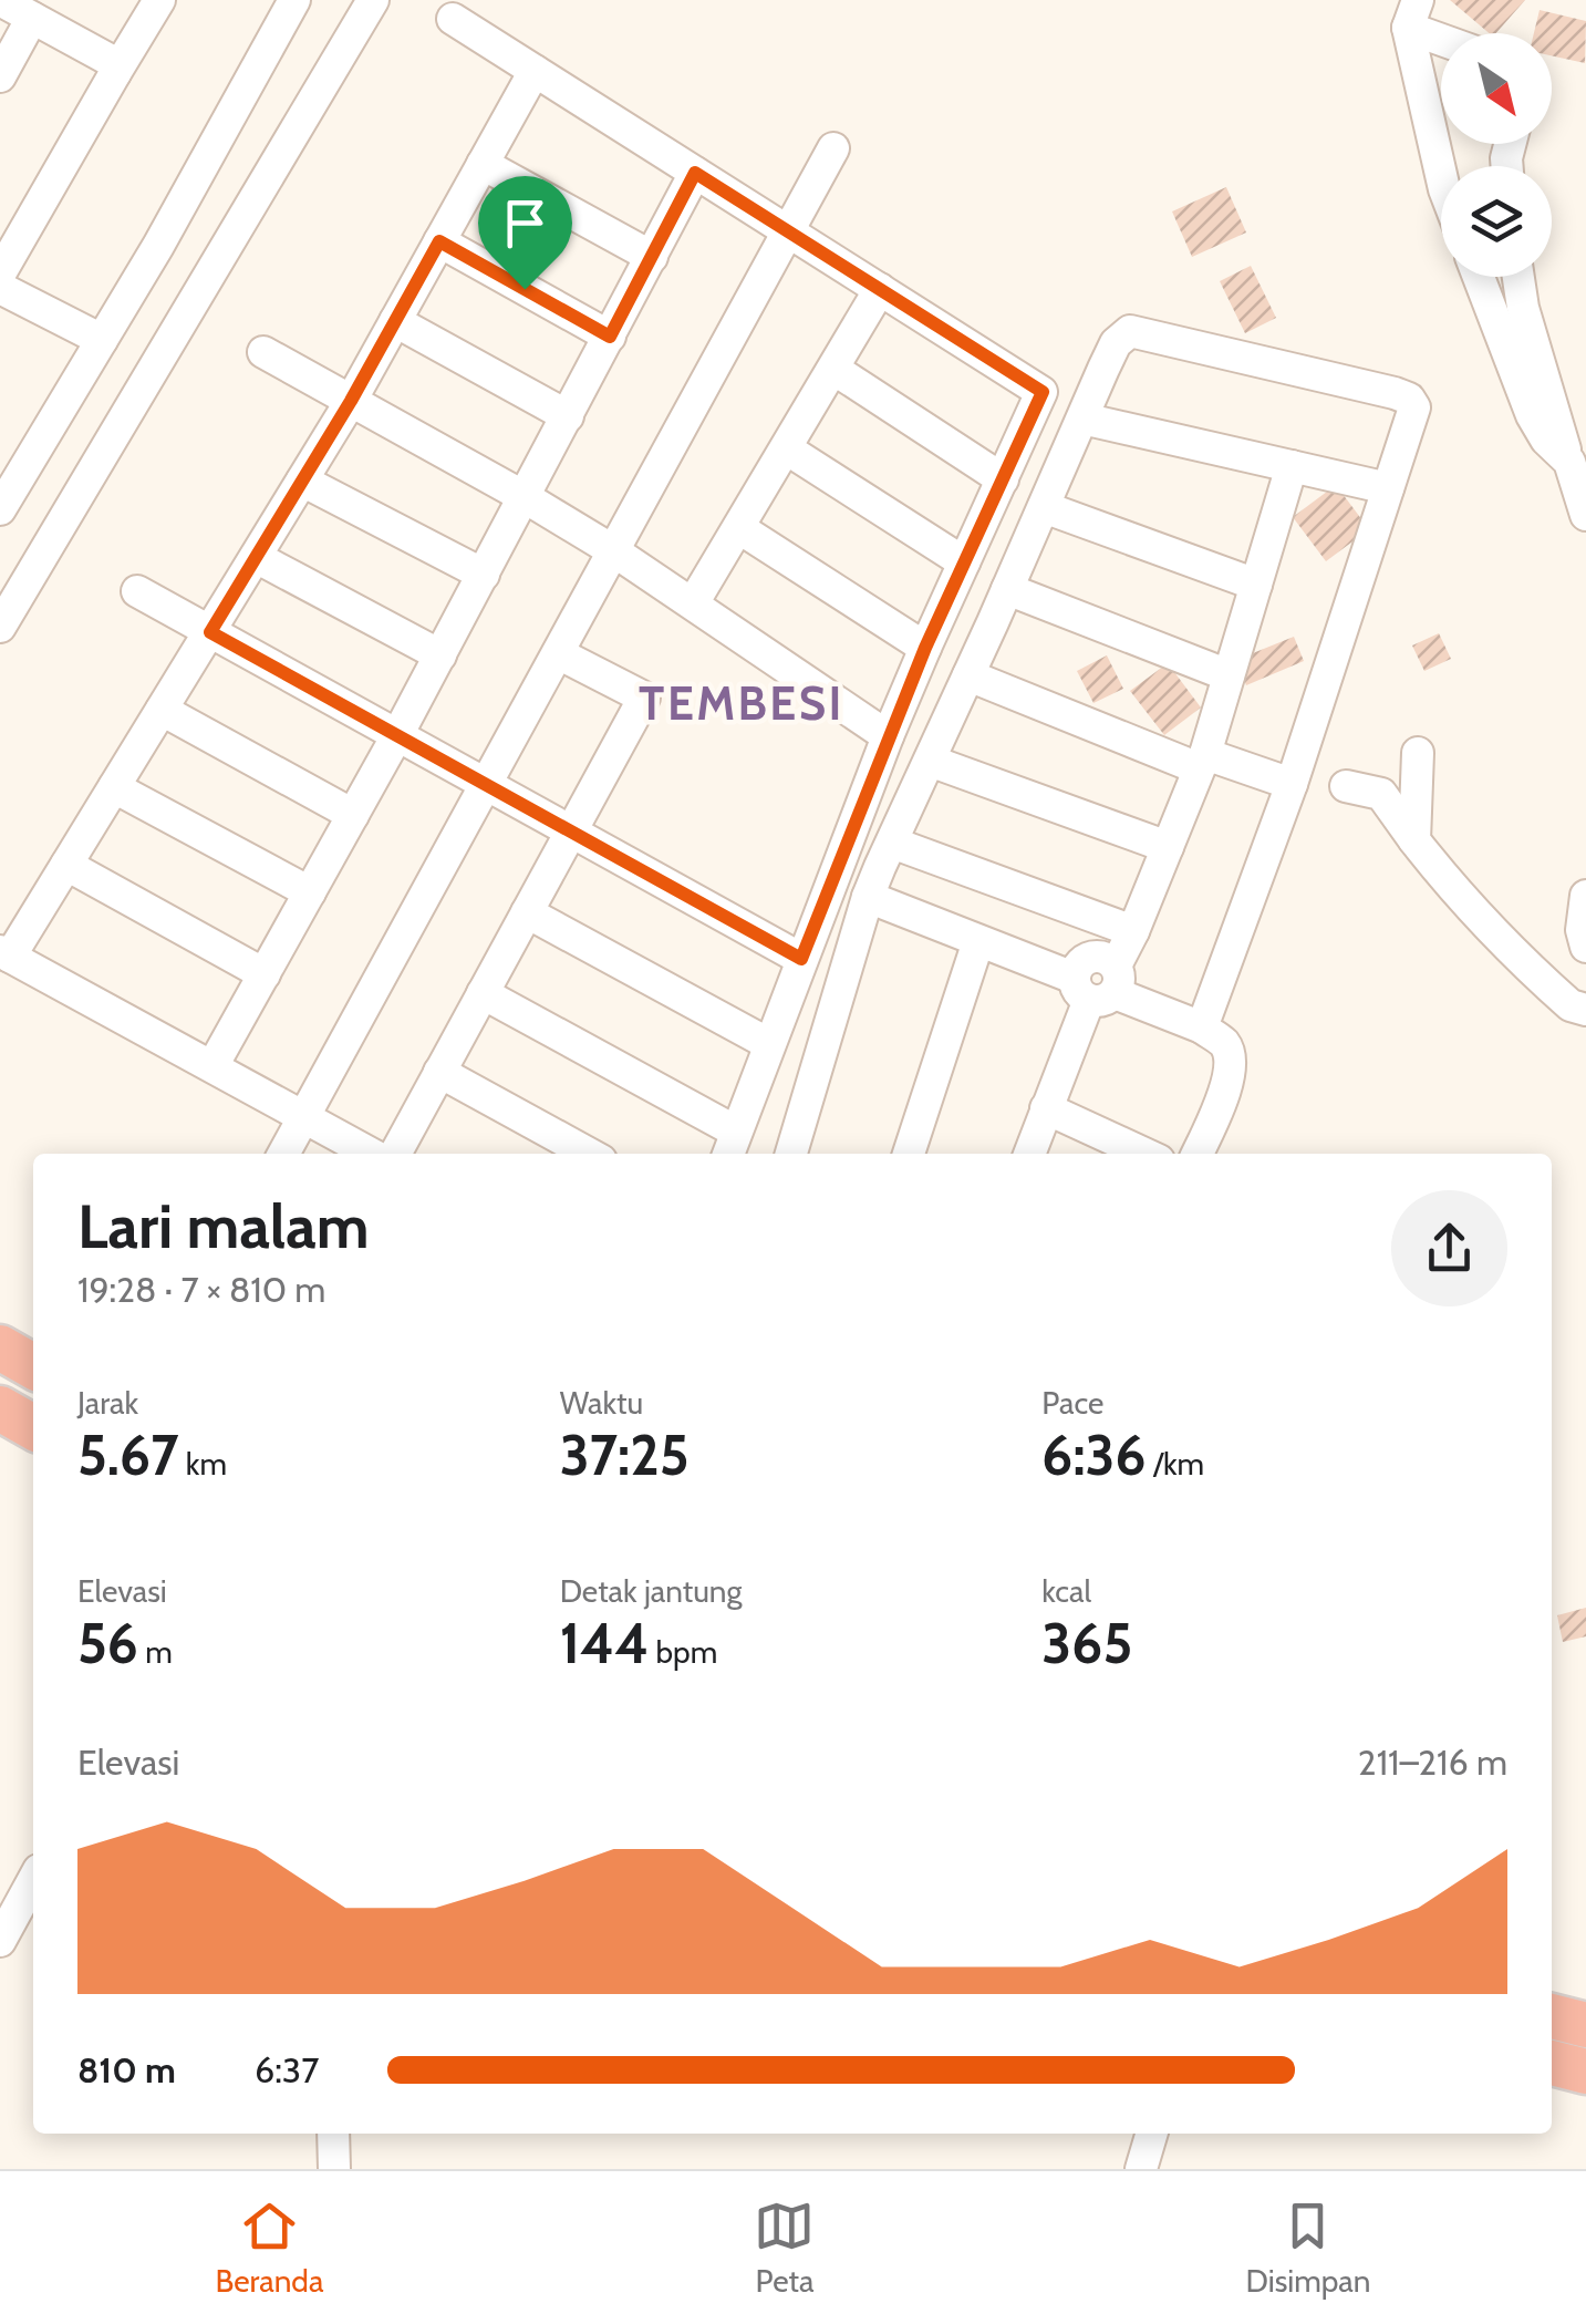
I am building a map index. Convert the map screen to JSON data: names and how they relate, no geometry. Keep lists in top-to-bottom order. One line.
{"districts":["TEMBESI"],"north":"bottom right","page":{"heading":["Lari malam","19:28 · 7 × 810 m"],"stats":[["Jarak","5.67 km"],["Waktu","37:25"],["Pace","6:36 /km"],["Elevasi","56 m"],["Detak jantung","144 bpm"],["kcal","365"]],"chart":["Elevasi","211–216 m"],"list":[{"name":"810 m","note":"6:37"}],"tabs":["Beranda","Peta","Disimpan"]}}
